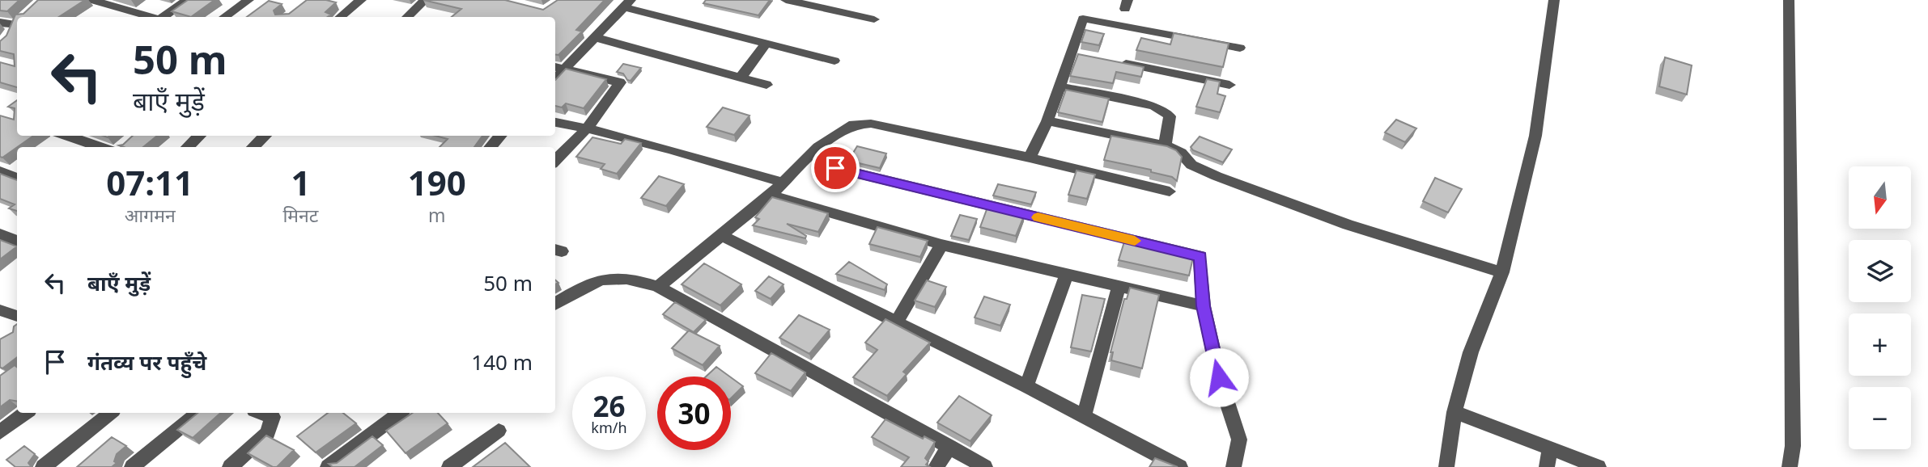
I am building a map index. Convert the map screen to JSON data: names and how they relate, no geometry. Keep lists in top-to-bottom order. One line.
{"north":"bottom","page":{"turn":["50 m","बाएँ मुड़ें"],"eta":["07:11","आगमन","1","मिनट","190","m"],"map_buttons":["+","−"],"list":[{"name":"बाएँ मुड़ें","value":"50 m"},{"name":"गंतव्य पर पहुँचे","value":"140 m"}],"speed":"26 km/h","limit":"30"}}
